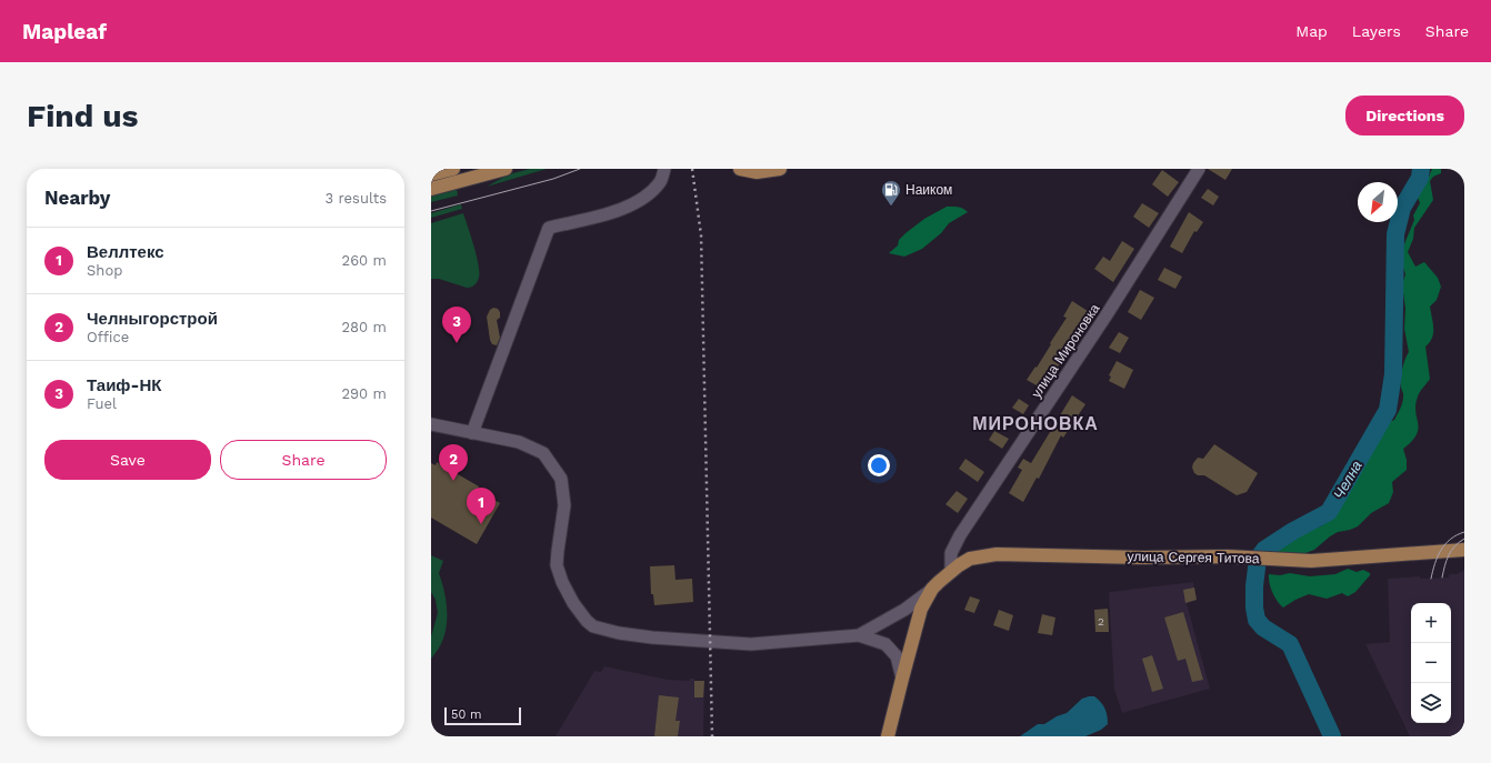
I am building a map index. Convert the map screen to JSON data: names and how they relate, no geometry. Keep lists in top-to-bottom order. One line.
{"streets":{"main road":["улица Сергея Титова"],"street":["улица Мироновка"]},"crossings":[["улица Мироновка","улица Сергея Титова"]],"districts":["МИРОНОВКА"],"water":["Челна"],"places":{"fuel station":["Наиком"]},"house_numbers":["2"],"scale_bar":"50 m","north":"bottom left","page":{"header":"Mapleaf","nav":["Map","Layers","Share"],"buttons":["Directions",["Save","Share"]],"title":"Find us","heading":["Nearby","3 results"],"list":[{"mark":"1","name":"Веллтекс","note":"Shop","value":"260 m"},{"mark":"2","name":"Челныгорстрой","note":"Office","value":"280 m"},{"mark":"3","name":"Таиф-НК","note":"Fuel","value":"290 m"}],"pins":["3","2","1"],"map_buttons":["+","−"],"scale":"50 m"}}
